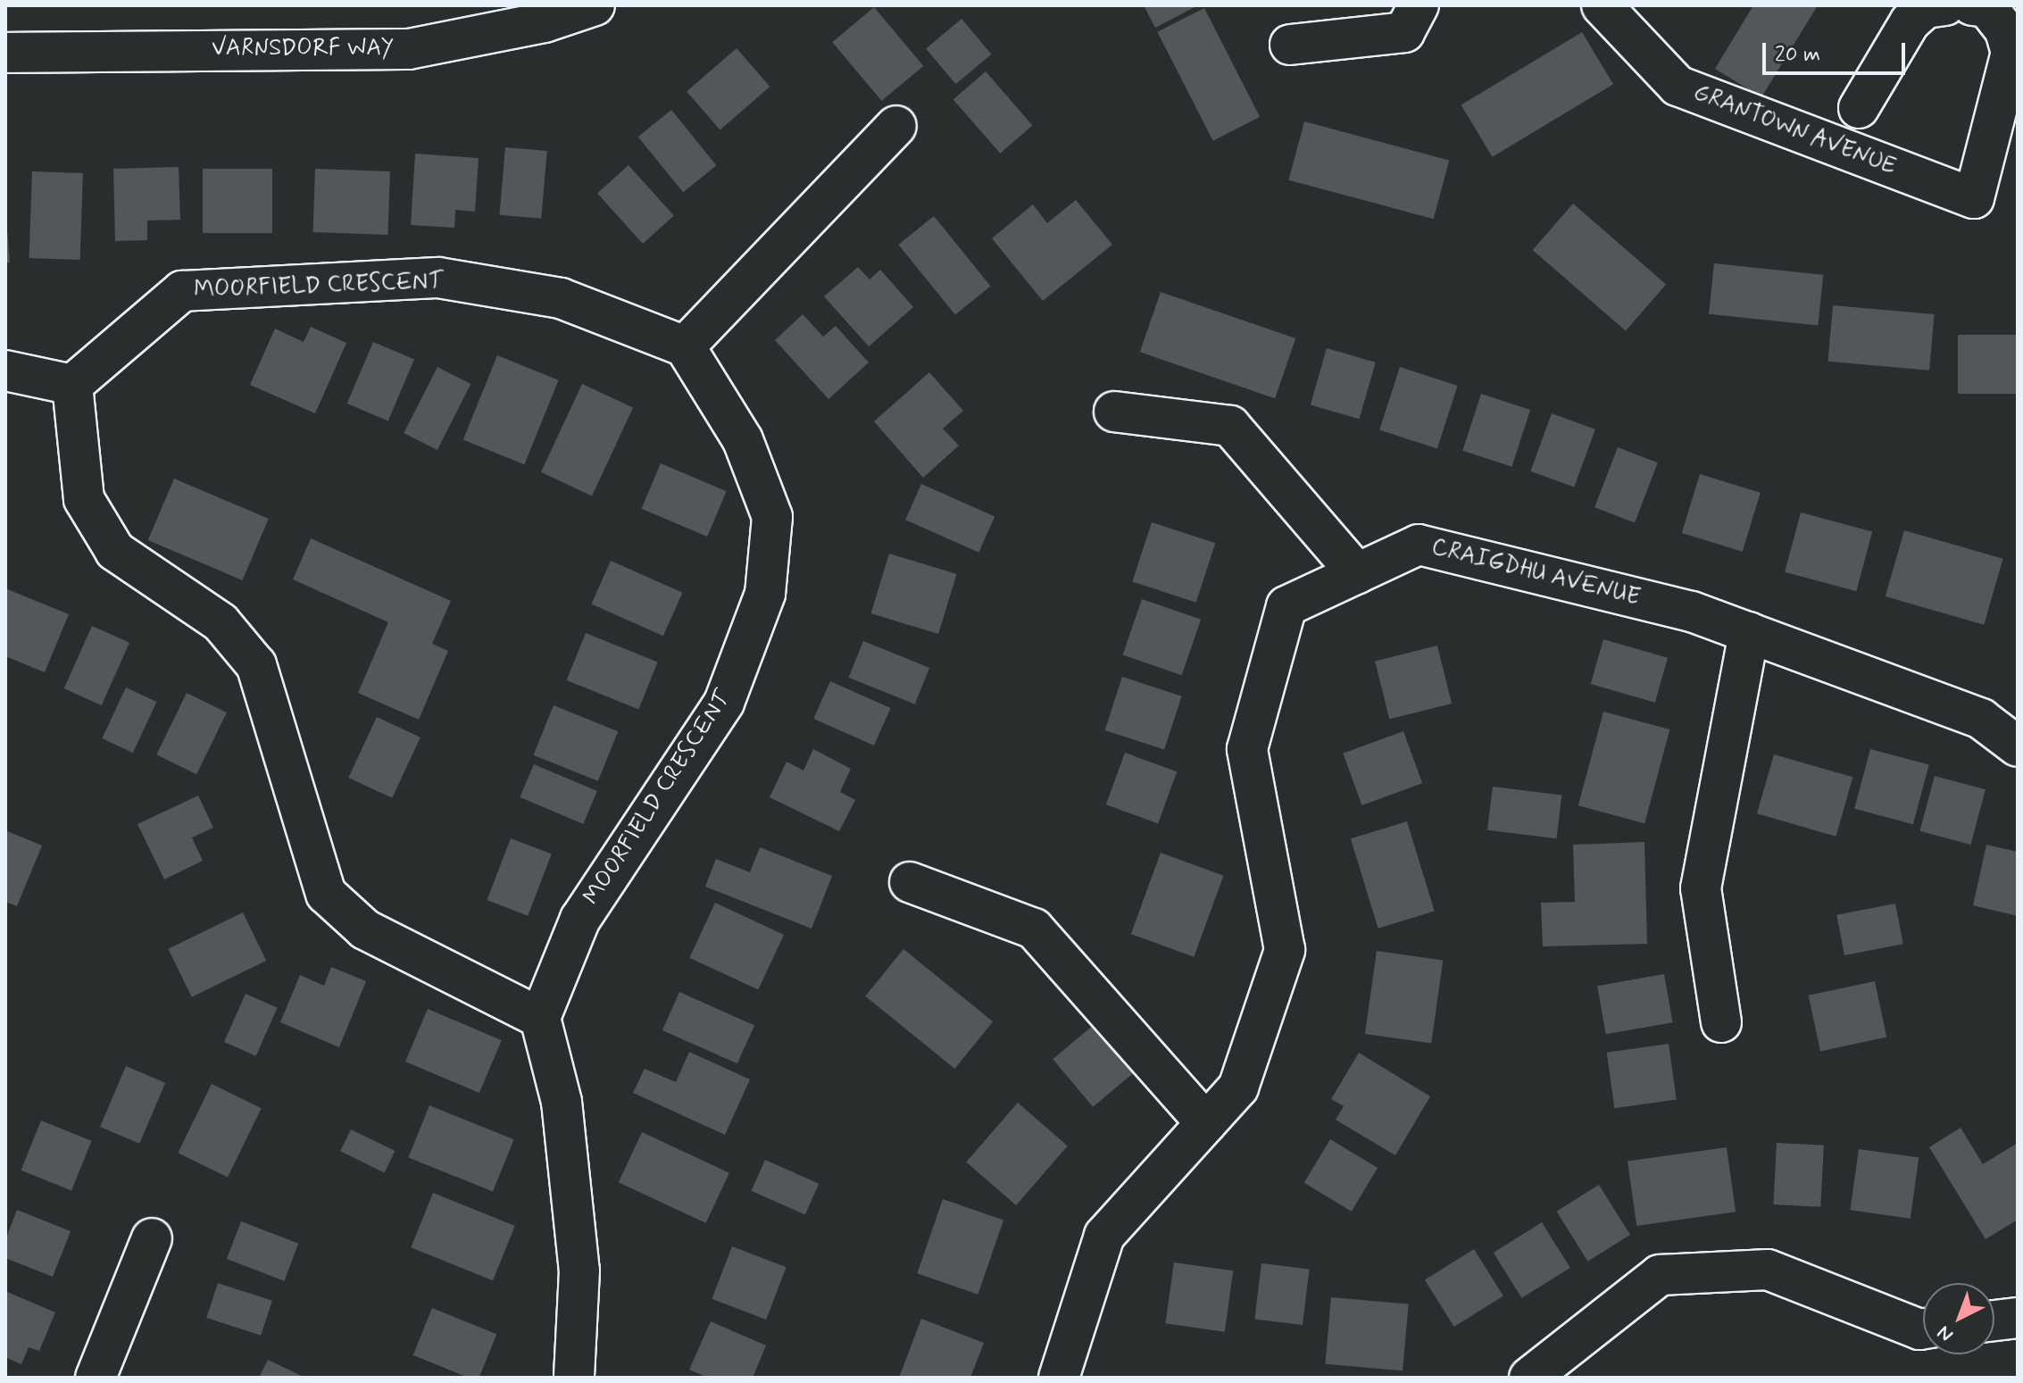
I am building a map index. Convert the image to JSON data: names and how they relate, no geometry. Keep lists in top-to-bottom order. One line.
{"streets":{"street":["VARNSDORF WAY","GRANTOWN AVENUE","MOORFIELD CRESCENT","CRAIGDHU AVENUE"]},"scale_bar":"20 m","north":"bottom left"}
